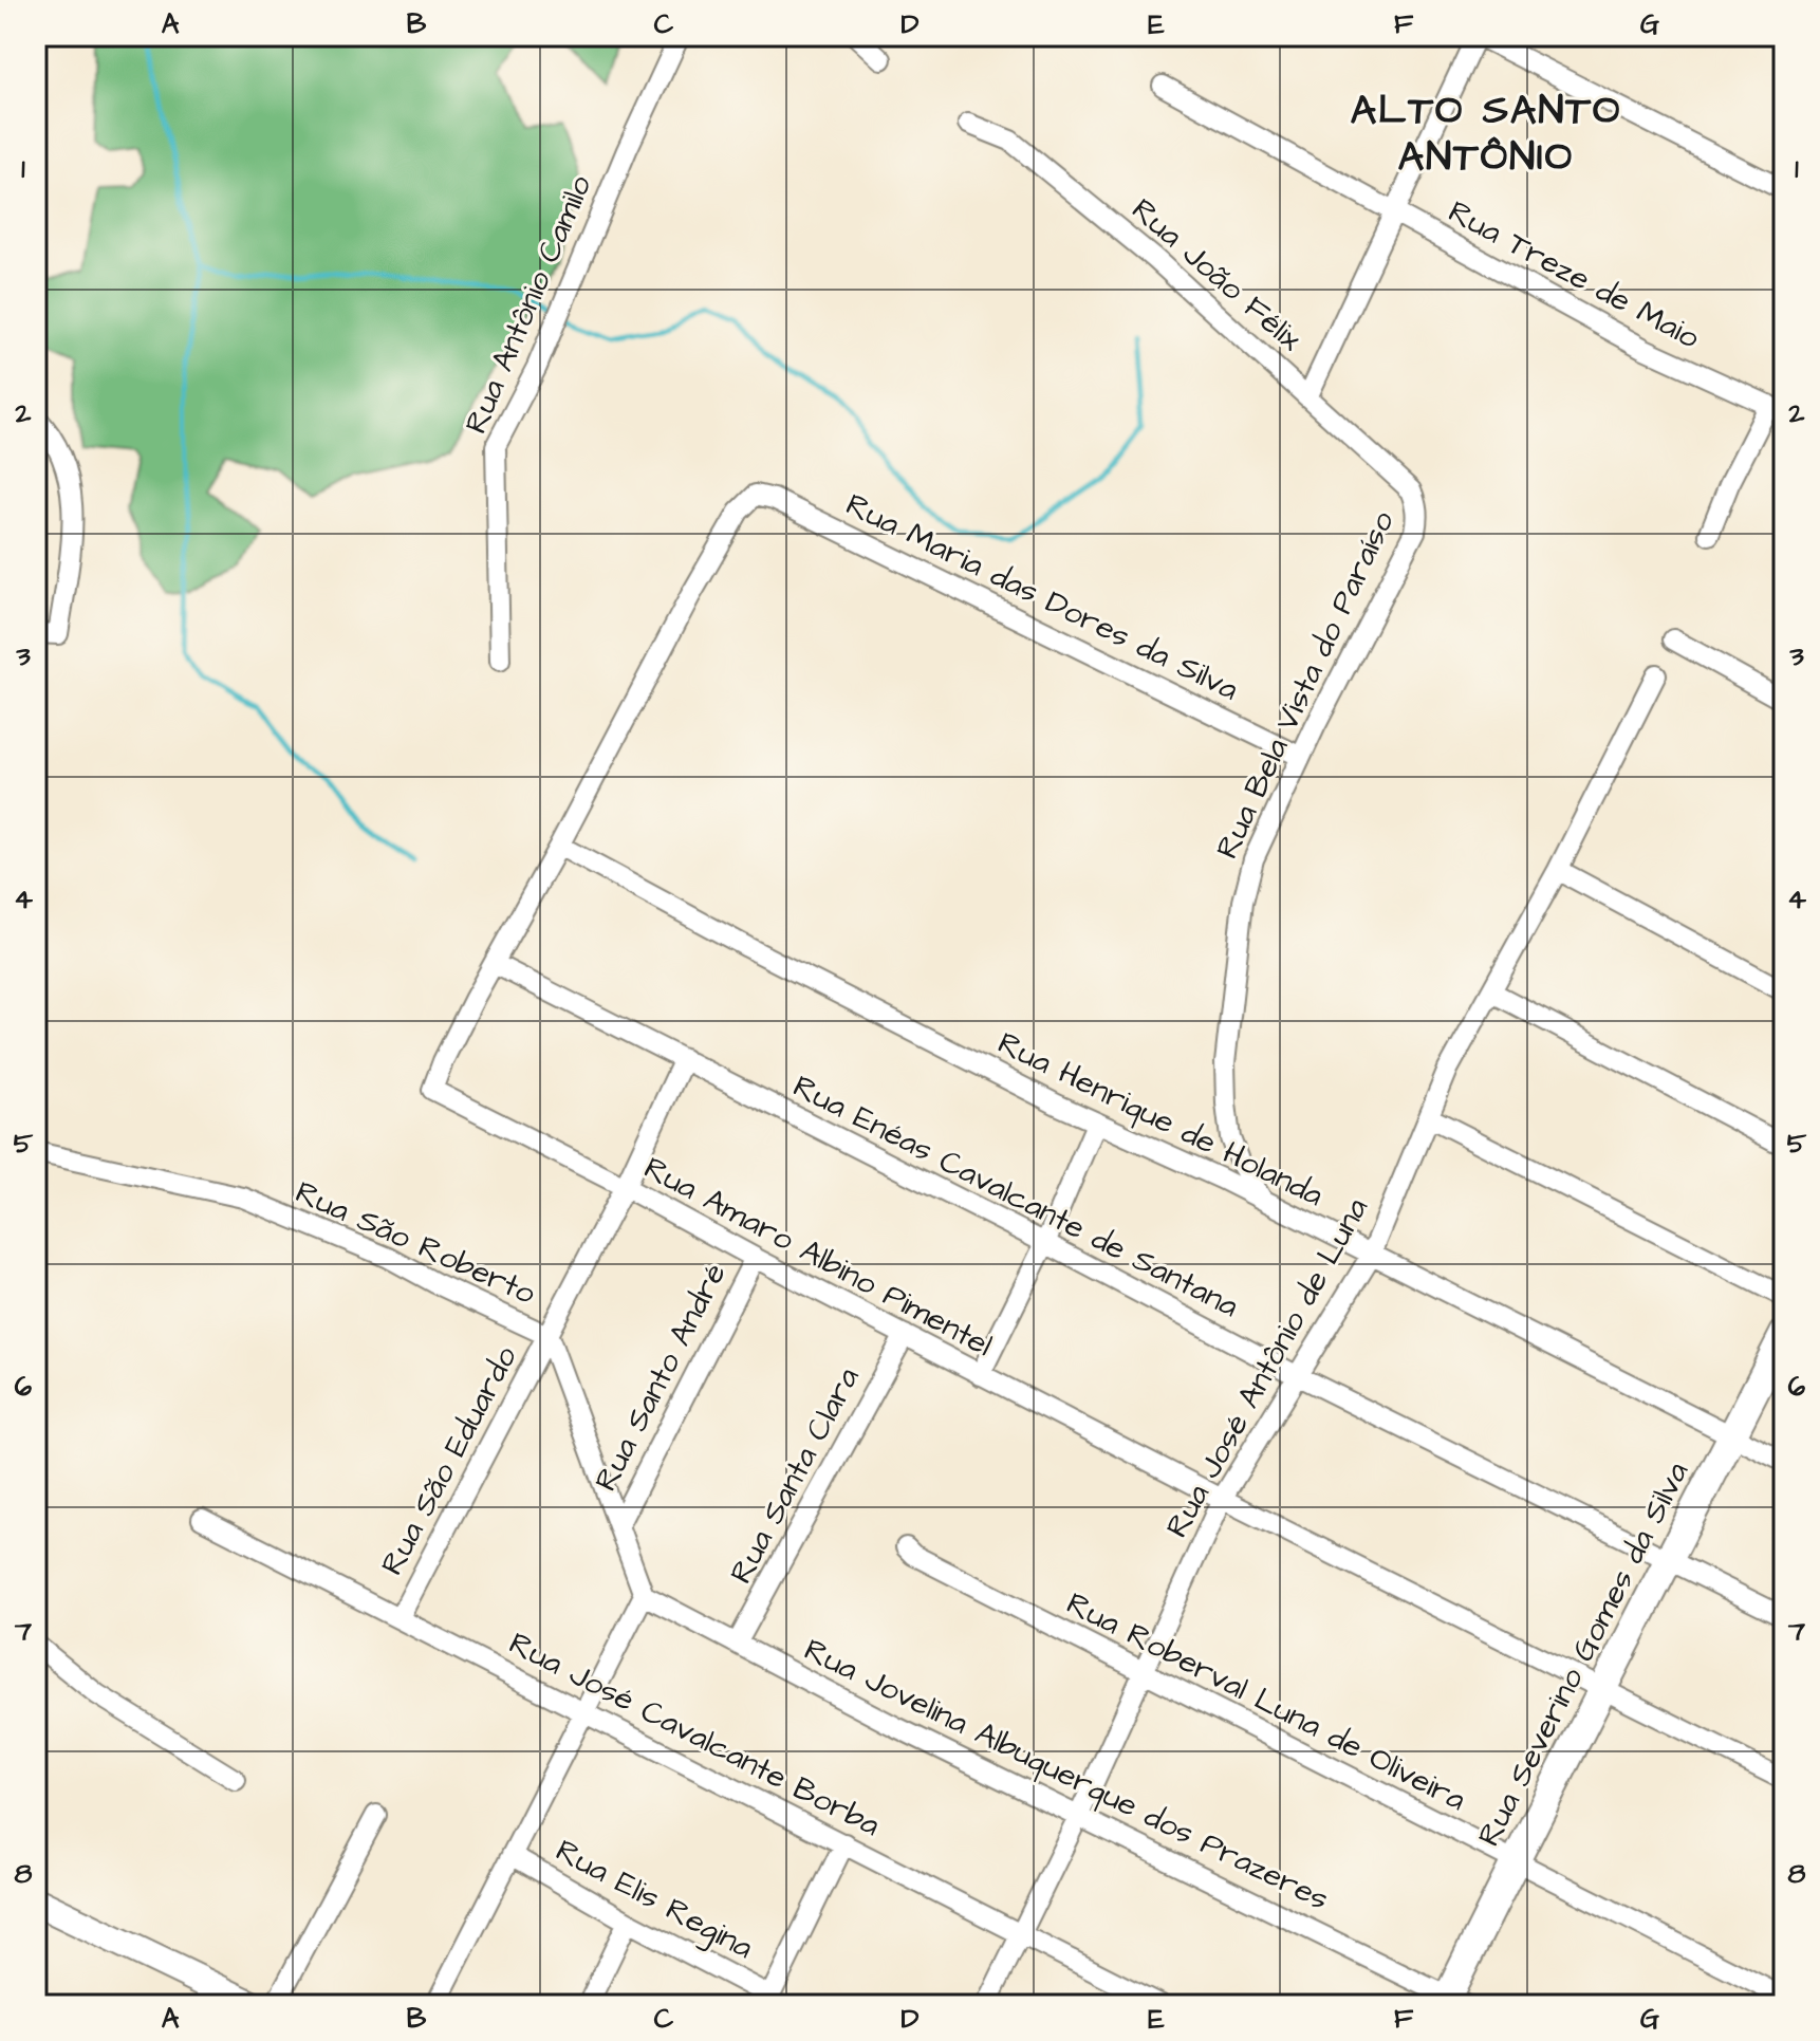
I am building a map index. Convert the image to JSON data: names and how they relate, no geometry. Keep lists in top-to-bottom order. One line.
{"streets":{"street":["Rua João Félix","Rua Treze de Maio","Rua Antônio Camilo","Rua Maria das Dores da Silva","Rua Bela Vista do Paraíso","Rua Henrique de Holanda","Rua Enéas Cavalcante de Santana","Rua São Roberto","Rua Amaro Albino Pimentel","Rua José Antônio de Luna","Rua Santo André","Rua São Eduardo","Rua Santa Clara","Rua Severino Gomes da Silva","Rua Roberval Luna de Oliveira","Rua José Cavalcante Borba","Rua Jovelina Albuquerque dos Prazeres","Rua Elis Regina"]},"crossings":[["Rua João Félix","Rua Bela Vista do Paraíso"],["Rua Maria das Dores da Silva","Rua Bela Vista do Paraíso"],["Rua Maria das Dores da Silva","Rua Amaro Albino Pimentel"],["Rua Bela Vista do Paraíso","Rua Henrique de Holanda"],["Rua Henrique de Holanda","Rua Amaro Albino Pimentel"],["Rua Henrique de Holanda","Rua José Antônio de Luna"],["Rua Henrique de Holanda","Rua Severino Gomes da Silva"],["Rua Enéas Cavalcante de Santana","Rua Amaro Albino Pimentel"],["Rua Enéas Cavalcante de Santana","Rua José Antônio de Luna"],["Rua Enéas Cavalcante de Santana","Rua São Eduardo"],["Rua Enéas Cavalcante de Santana","Rua Severino Gomes da Silva"],["Rua São Roberto","Rua Santo André"],["Rua São Roberto","Rua São Eduardo"],["Rua São Roberto","Rua Jovelina Albuquerque dos Prazeres"],["Rua Amaro Albino Pimentel","Rua José Antônio de Luna"],["Rua Amaro Albino Pimentel","Rua Santo André"],["Rua Amaro Albino Pimentel","Rua São Eduardo"],["Rua Amaro Albino Pimentel","Rua Santa Clara"],["Rua Amaro Albino Pimentel","Rua Severino Gomes da Silva"],["Rua José Antônio de Luna","Rua Roberval Luna de Oliveira"],["Rua José Antônio de Luna","Rua José Cavalcante Borba"],["Rua José Antônio de Luna","Rua Jovelina Albuquerque dos Prazeres"],["Rua São Eduardo","Rua José Cavalcante Borba"],["Rua Santa Clara","Rua Jovelina Albuquerque dos Prazeres"],["Rua Severino Gomes da Silva","Rua Roberval Luna de Oliveira"],["Rua Severino Gomes da Silva","Rua Jovelina Albuquerque dos Prazeres"]],"districts":["ALTO SANTO ANTÔNIO"],"grid":{"columns":["A","B","C","D","E","F","G"],"rows":["1","2","3","4","5","6","7","8"]}}
